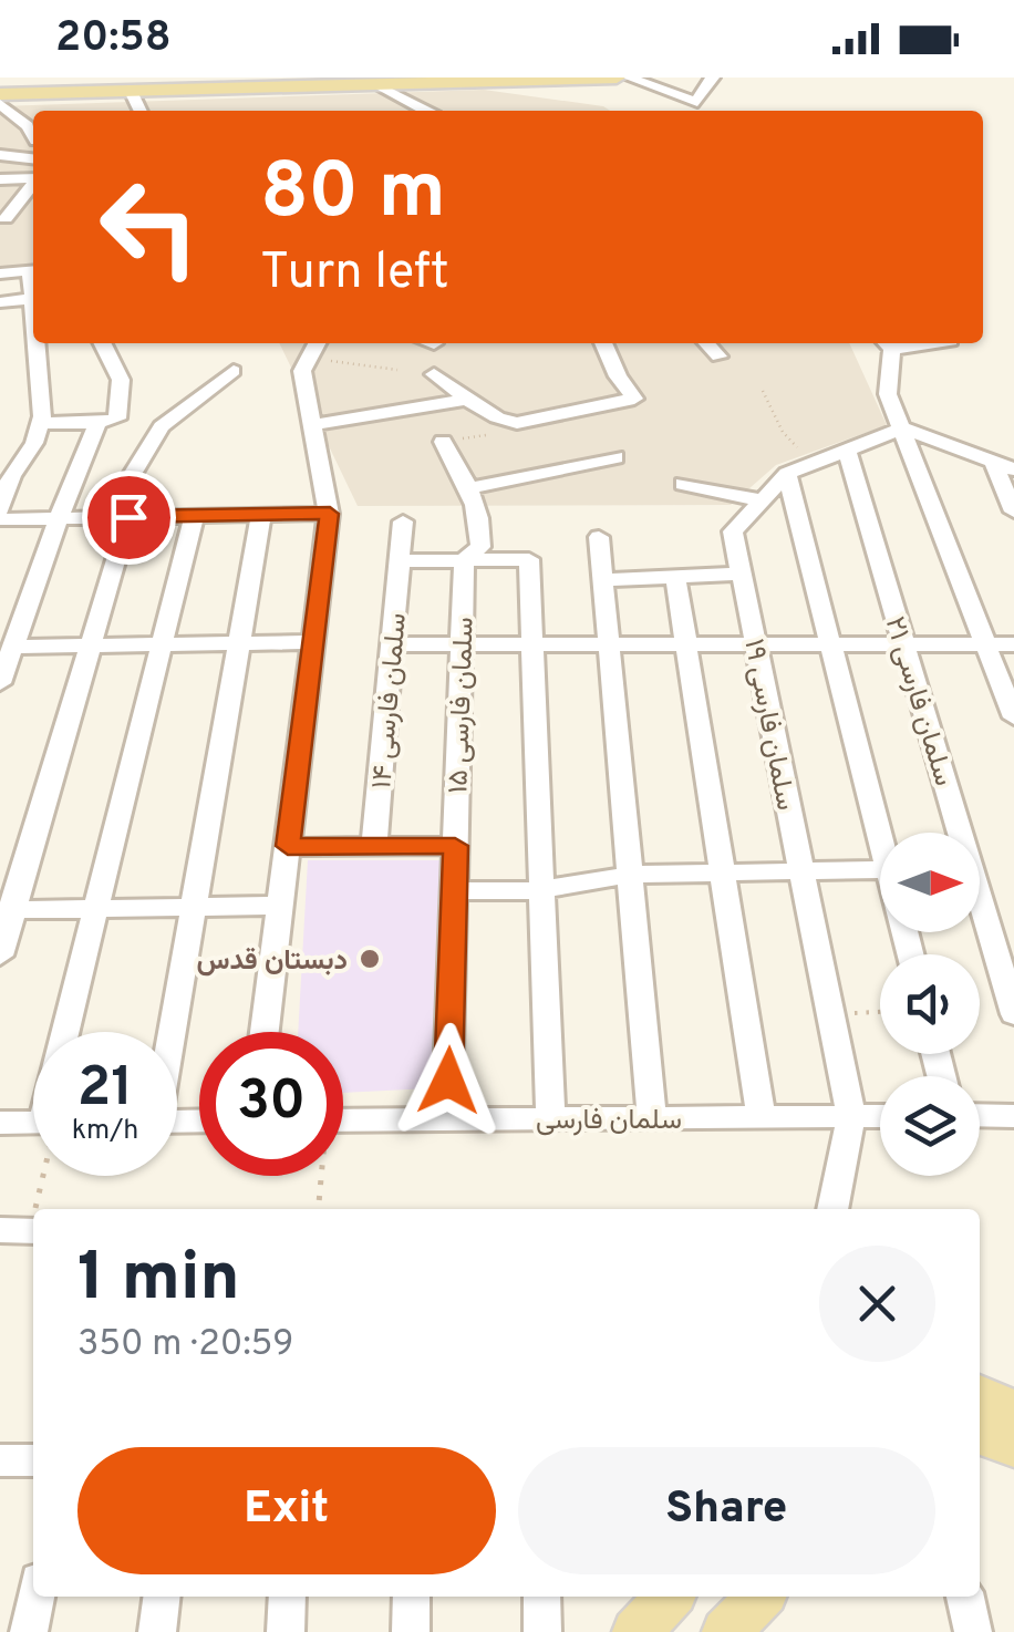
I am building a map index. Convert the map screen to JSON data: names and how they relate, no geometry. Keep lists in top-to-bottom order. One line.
{"streets":{"street":["سلمان فارسی ۱۴","سلمان فارسی ۲۱","سلمان فارسی ۱۵","سلمان فارسی ۱۹","سلمان فارسی"]},"crossings":[["سلمان فارسی ۲۱","سلمان فارسی ۱۹"],["سلمان فارسی ۱۵","سلمان فارسی"],["سلمان فارسی ۱۹","سلمان فارسی"]],"places":["دبستان قدس"],"north":"right","page":{"status":"20:58","turn":["80 m","Turn left"],"speed":"21 km/h","limit":"30","heading":["1 min","350 m · 20:59"],"buttons":["Exit","Share"]}}
